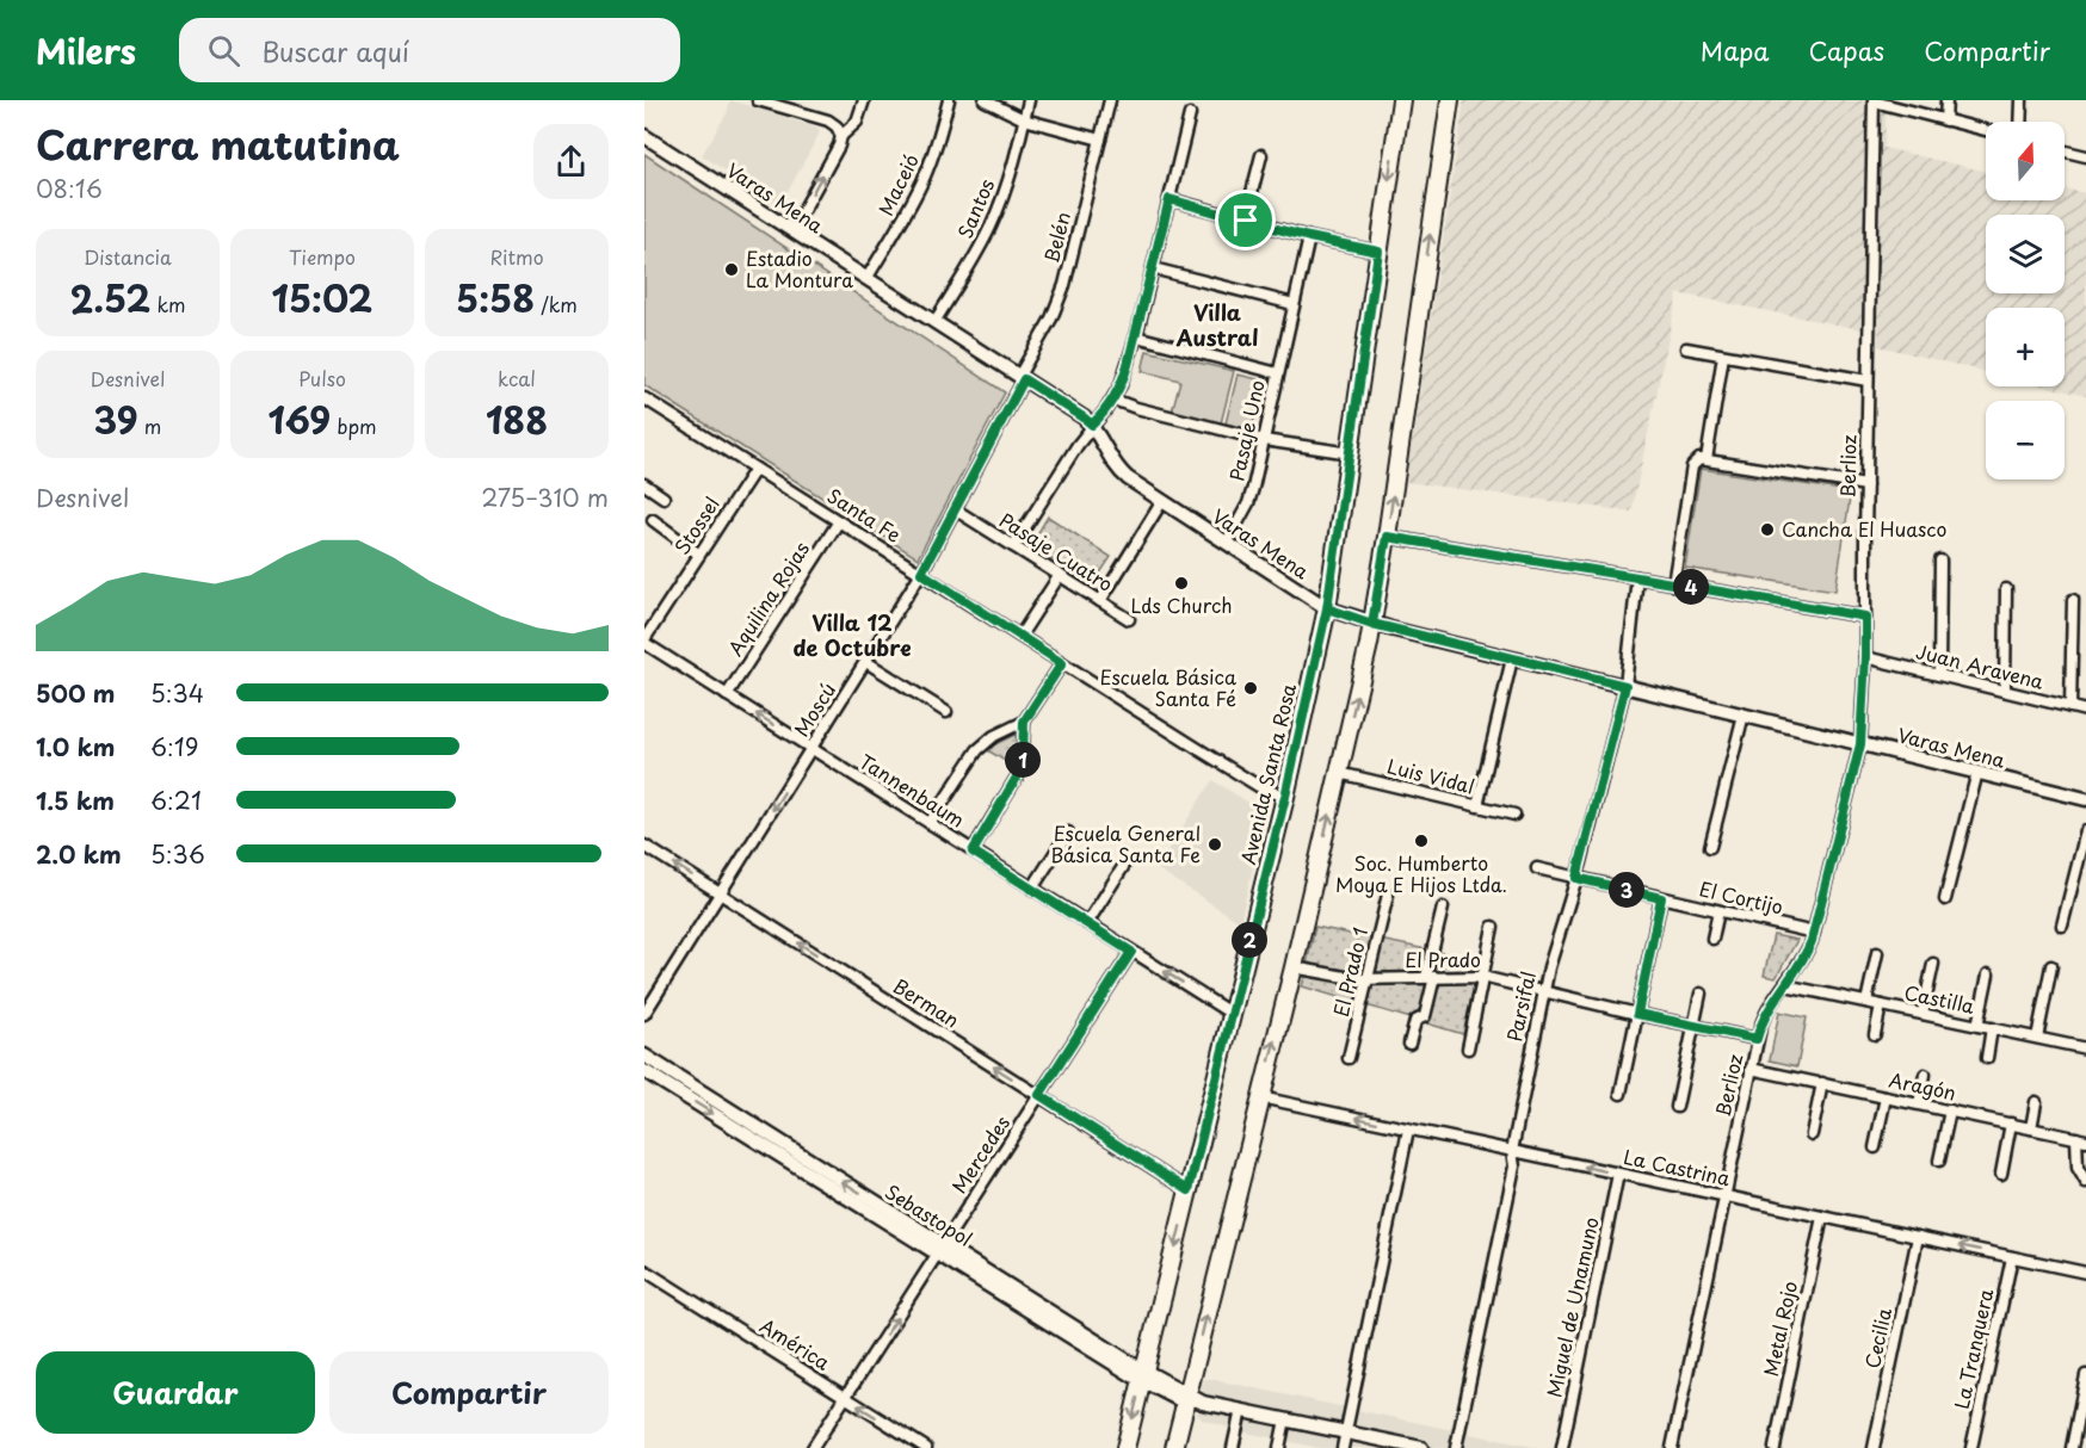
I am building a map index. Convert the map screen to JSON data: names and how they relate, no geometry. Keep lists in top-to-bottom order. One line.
{"streets":{"main road":["Avenida Santa Rosa"],"street":["Maceió","Varas Mena","Santos","Belén","Pasaje Uno","Berlioz","Santa Fe","Stossel","Pasaje Cuatro","Aquilina Rojas","Juan Aravena","Moscú","Luis Vidal","Tannenbaum","El Cortijo","El Prado","El Prado 1","Castilla","Berman","Parsifal","Aragón","Mercedes","La Castrina","Sebastopol","Miguel de Unamuno","Metal Rojo","Cecilia","América","La Tranquera"]},"crossings":[["Maceió","Varas Mena"],["Varas Mena","Santos"],["Varas Mena","Belén"],["Varas Mena","Pasaje Uno"],["Varas Mena","Berlioz"],["Varas Mena","Moscú"],["Varas Mena","Avenida Santa Rosa"],["Varas Mena","Parsifal"],["Belén","Moscú"],["Berlioz","Juan Aravena"],["Berlioz","El Cortijo"],["Berlioz","El Prado"],["Berlioz","Castilla"],["Berlioz","Aragón"],["Berlioz","La Castrina"],["Santa Fe","Stossel"],["Santa Fe","Aquilina Rojas"],["Santa Fe","Moscú"],["Santa Fe","Avenida Santa Rosa"],["Stossel","Tannenbaum"],["Pasaje Cuatro","Moscú"],["Aquilina Rojas","Tannenbaum"],["Moscú","Tannenbaum"],["Moscú","Berman"],["Avenida Santa Rosa","Tannenbaum"],["Avenida Santa Rosa","Berman"],["Avenida Santa Rosa","Sebastopol"],["Tannenbaum","Mercedes"],["El Cortijo","Parsifal"],["El Prado","El Prado 1"],["El Prado","Parsifal"],["Berman","Mercedes"],["Parsifal","La Castrina"],["Mercedes","Sebastopol"],["Mercedes","América"],["La Castrina","Miguel de Unamuno"],["La Castrina","Metal Rojo"],["La Castrina","Cecilia"],["La Castrina","La Tranquera"]],"one_way":["Berman","La Castrina"],"districts":["Villa Austral","Villa 12 de Octubre"],"places":["Estadio La Montura","Cancha El Huasco","Lds Church","Escuela Básica Santa Fé","Soc. Humberto Moya E Hijos Ltda.","Escuela General Básica Santa Fe"],"north":"top","page":{"header":"Milers","search":"Buscar aquí","nav":["Mapa","Capas","Compartir"],"heading":["Carrera matutina","08:16"],"map_buttons":["+","−"],"stats":[["Distancia","2.52 km"],["Tiempo","15:02"],["Ritmo","5:58 /km"],["Desnivel","39 m"],["Pulso","169 bpm"],["kcal","188"]],"chart":["Desnivel","275–310 m"],"pins":["4","1","3","2"],"list":[{"name":"500 m","note":"5:34"},{"name":"1.0 km","note":"6:19"},{"name":"1.5 km","note":"6:21"},{"name":"2.0 km","note":"5:36"}],"buttons":["Guardar","Compartir"]}}
